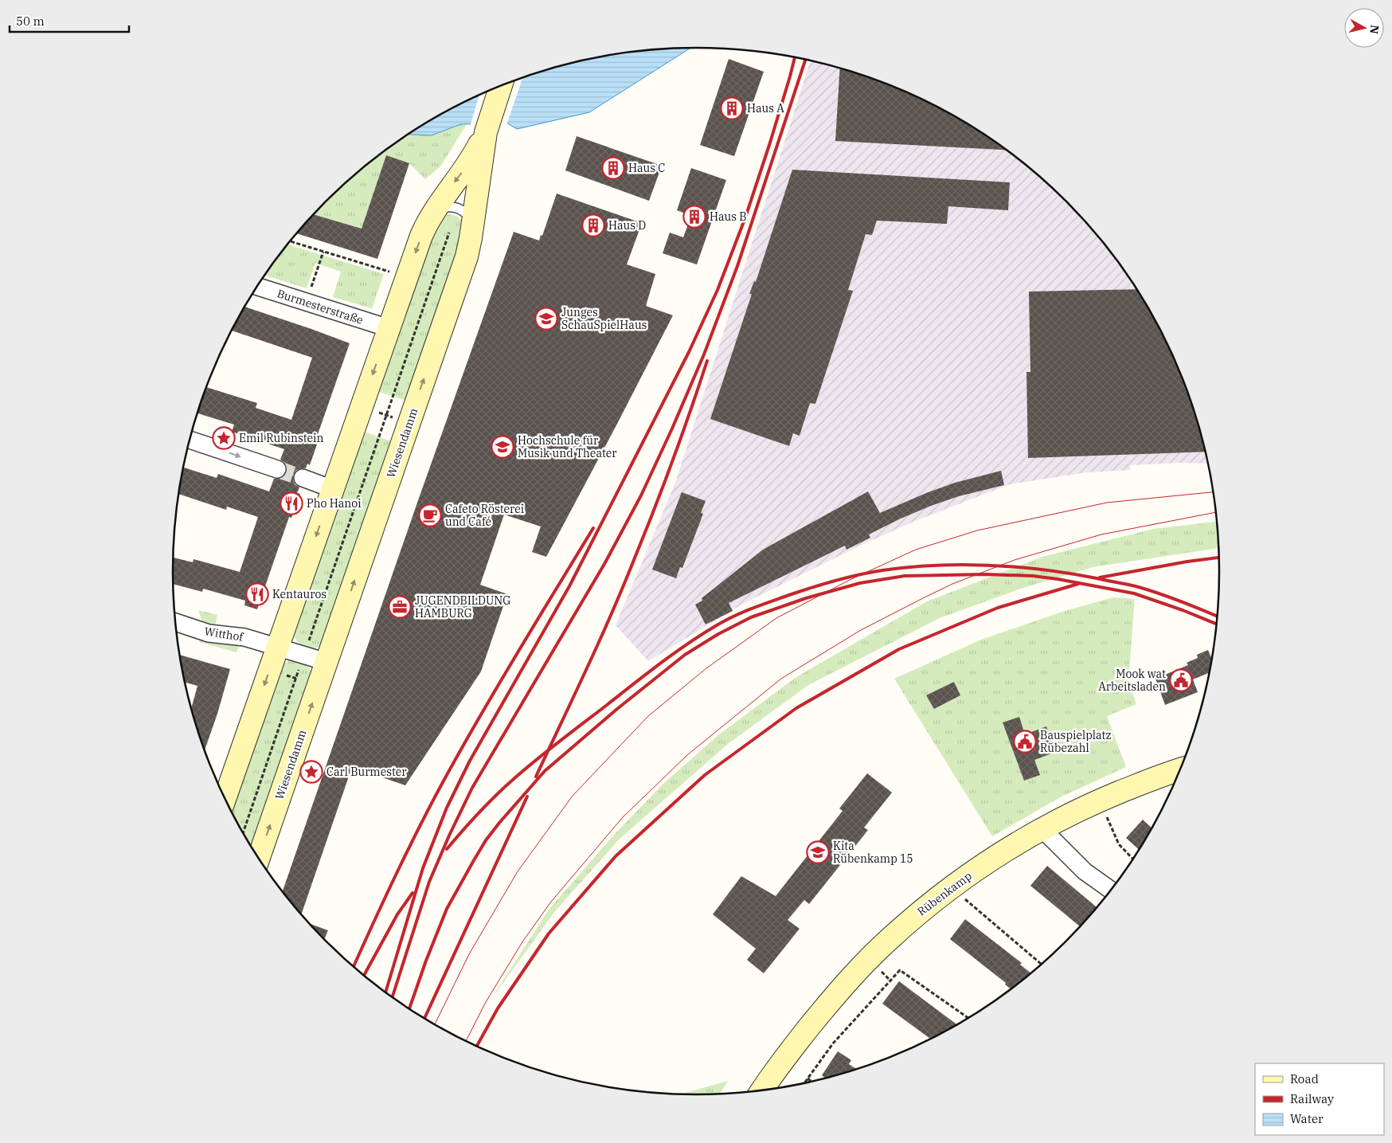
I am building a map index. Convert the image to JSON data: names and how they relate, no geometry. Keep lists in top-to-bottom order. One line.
{"streets":{"street":["Burmesterstraße","Wiesendamm","Witthof","Rübenkamp"]},"crossings":[["Burmesterstraße","Wiesendamm"],["Wiesendamm","Witthof"]],"places":{"building":["Haus A","Haus C","Haus B","Haus D"],"school or university":["Junges SchauSpielHaus","Hochschule für Musik und Theater","Kita Rübenkamp 15"],"place":["Emil Rubinstein","Carl Burmester"],"restaurant":["Pho Hanoi","Kentauros"],"cafe":["Cafeto Rösterei und Café"],"office":["JUGENDBILDUNG HAMBURG"],"public building":["Mook wat Arbeitsladen","Bauspielplatz Rübezahl"]},"legend":["Road","Railway","Water"],"scale_bar":"50 m","north":"right"}
